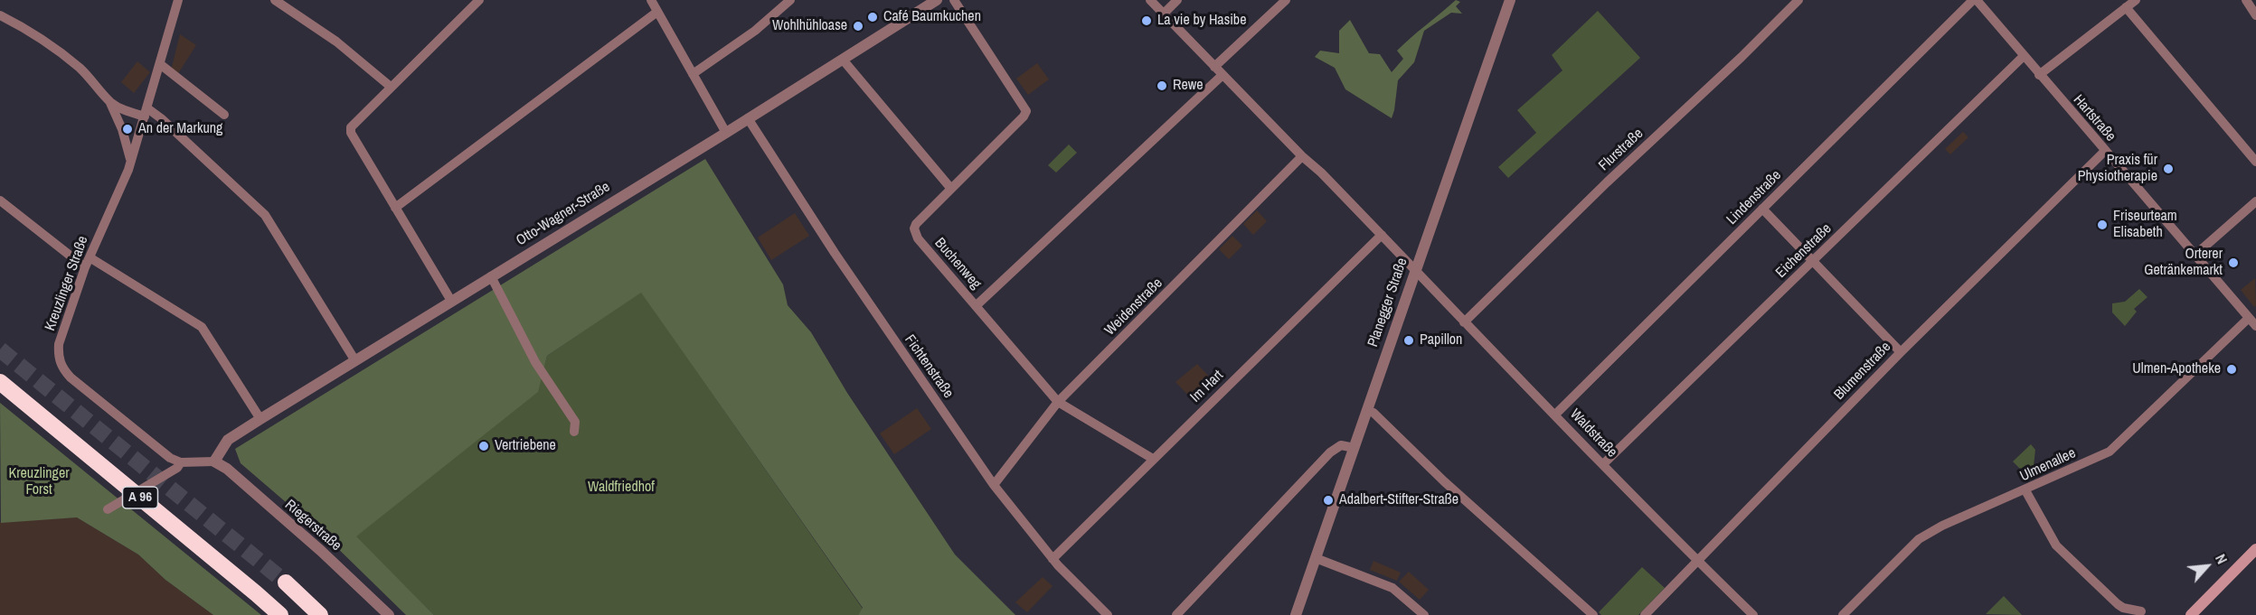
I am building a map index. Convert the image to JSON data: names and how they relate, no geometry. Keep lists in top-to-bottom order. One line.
{"streets":{"highway":["A 96"],"street":["Hartstraße","Flurstraße","Lindenstraße","Otto-Wagner-Straße","Eichenstraße","Buchenweg","Kreuzlinger Straße","Planegger Straße","Weidenstraße","Fichtenstraße","Blumenstraße","Im Hart","Waldstraße","Ulmenallee","Riegerstraße"]},"crossings":[["Hartstraße","Lindenstraße"],["Hartstraße","Eichenstraße"],["Hartstraße","Blumenstraße"],["Hartstraße","Ulmenallee"],["Flurstraße","Waldstraße"],["Lindenstraße","Waldstraße"],["Otto-Wagner-Straße","Fichtenstraße"],["Otto-Wagner-Straße","Riegerstraße"],["Eichenstraße","Waldstraße"],["Buchenweg","Weidenstraße"],["Buchenweg","Im Hart"],["Planegger Straße","Waldstraße"],["Weidenstraße","Fichtenstraße"],["Weidenstraße","Waldstraße"],["Fichtenstraße","Im Hart"],["Blumenstraße","Waldstraße"],["Im Hart","Waldstraße"]],"parks":["Kreuzlinger Forst","Waldfriedhof"],"places":["Café Baumkuchen","La vie by Hasibe","Wohlhühloase","Rewe","An der Markung","Praxis für Physiotherapie","Friseurteam Elisabeth","Orterer Getränkemarkt","Papillon","Ulmen-Apotheke","Vertriebene","Adalbert-Stifter-Straße"],"north":"top right"}
